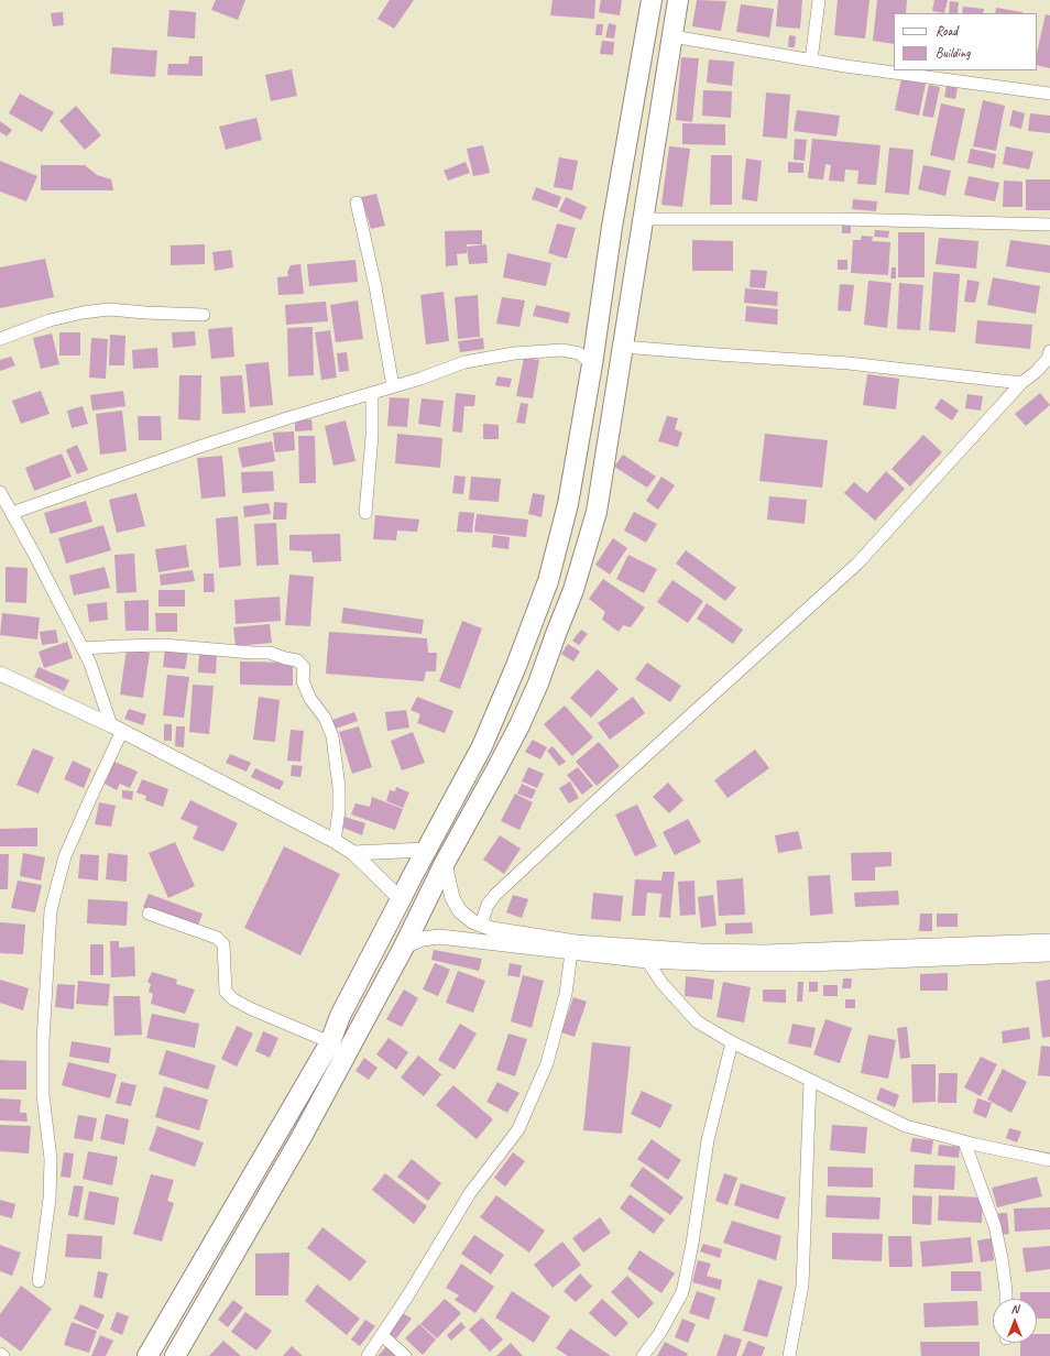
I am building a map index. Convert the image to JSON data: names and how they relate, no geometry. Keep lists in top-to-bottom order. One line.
{"legend":["Road","Building"],"north":"top"}
